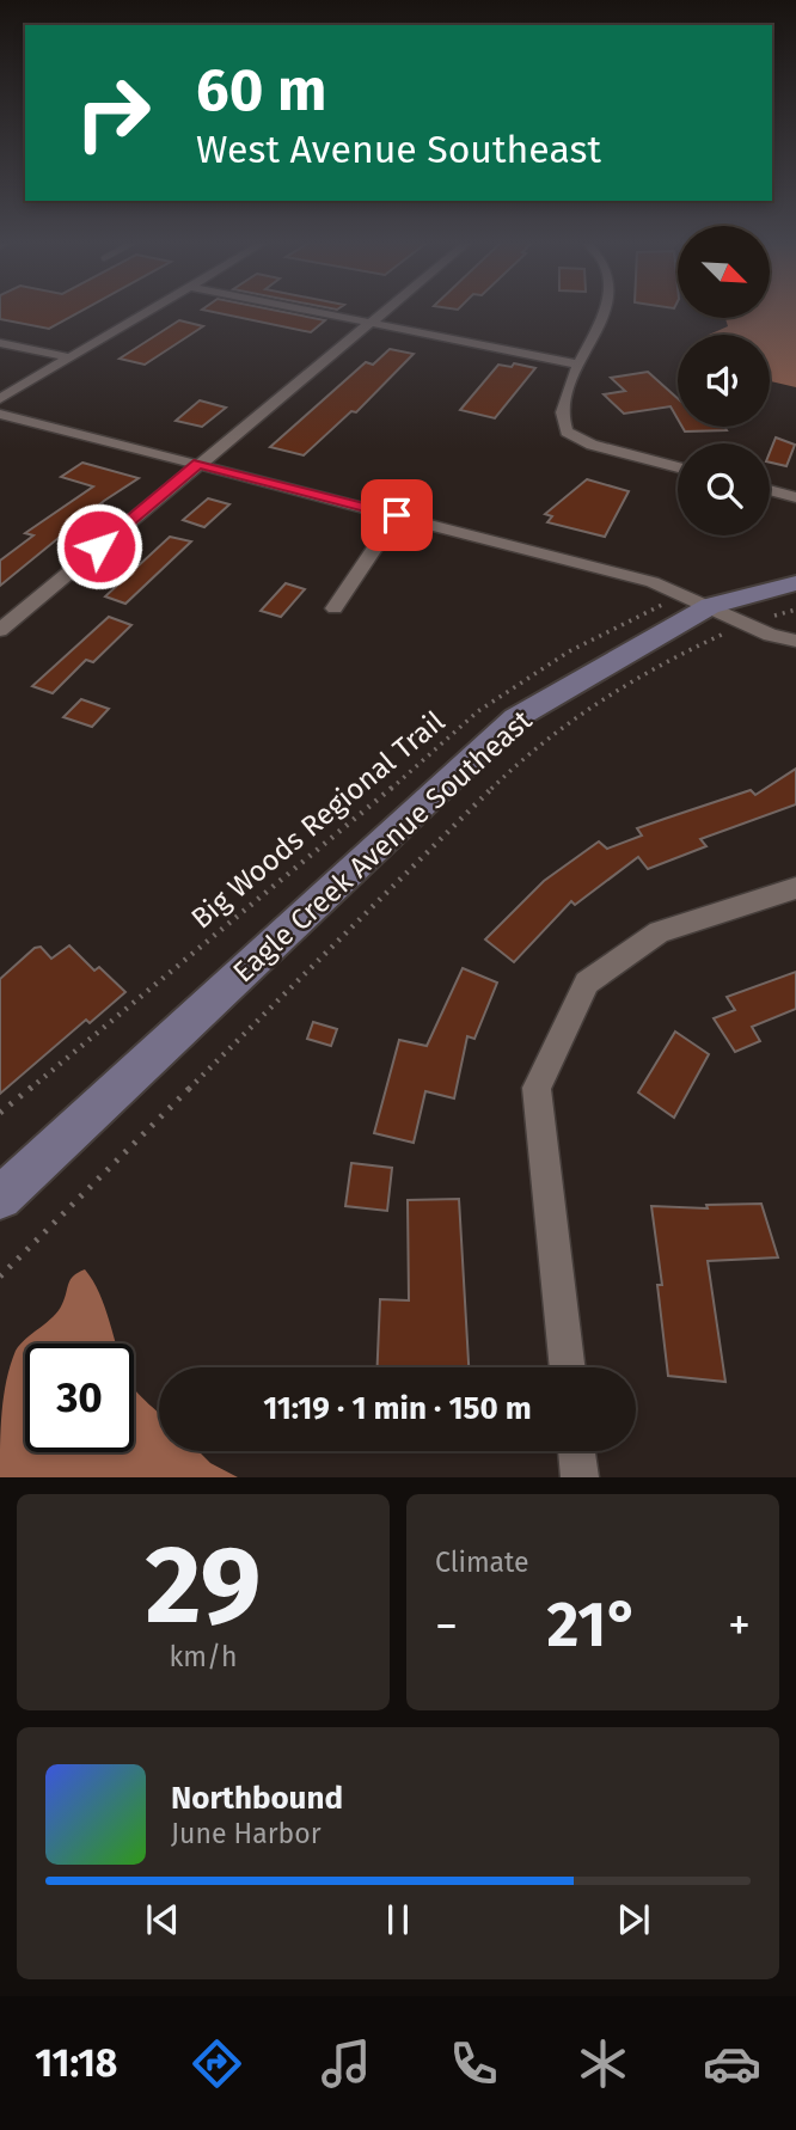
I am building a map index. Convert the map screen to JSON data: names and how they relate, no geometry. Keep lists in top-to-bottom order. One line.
{"streets":{"main road":["Eagle Creek Avenue Southeast"],"path":["Big Woods Regional Trail"]},"crossings":[["Big Woods Regional Trail","Eagle Creek Avenue Southeast"]],"north":"bottom right","page":{"turn":["60 m","West Avenue Southeast"],"limit":"30","trip":"11:19 · 1 min · 150 m","tile":[["29","km/h"],"Climate"],"heat":["−","21°","+"],"song":["Northbound","June Harbor"],"tabs":"11:18"}}
